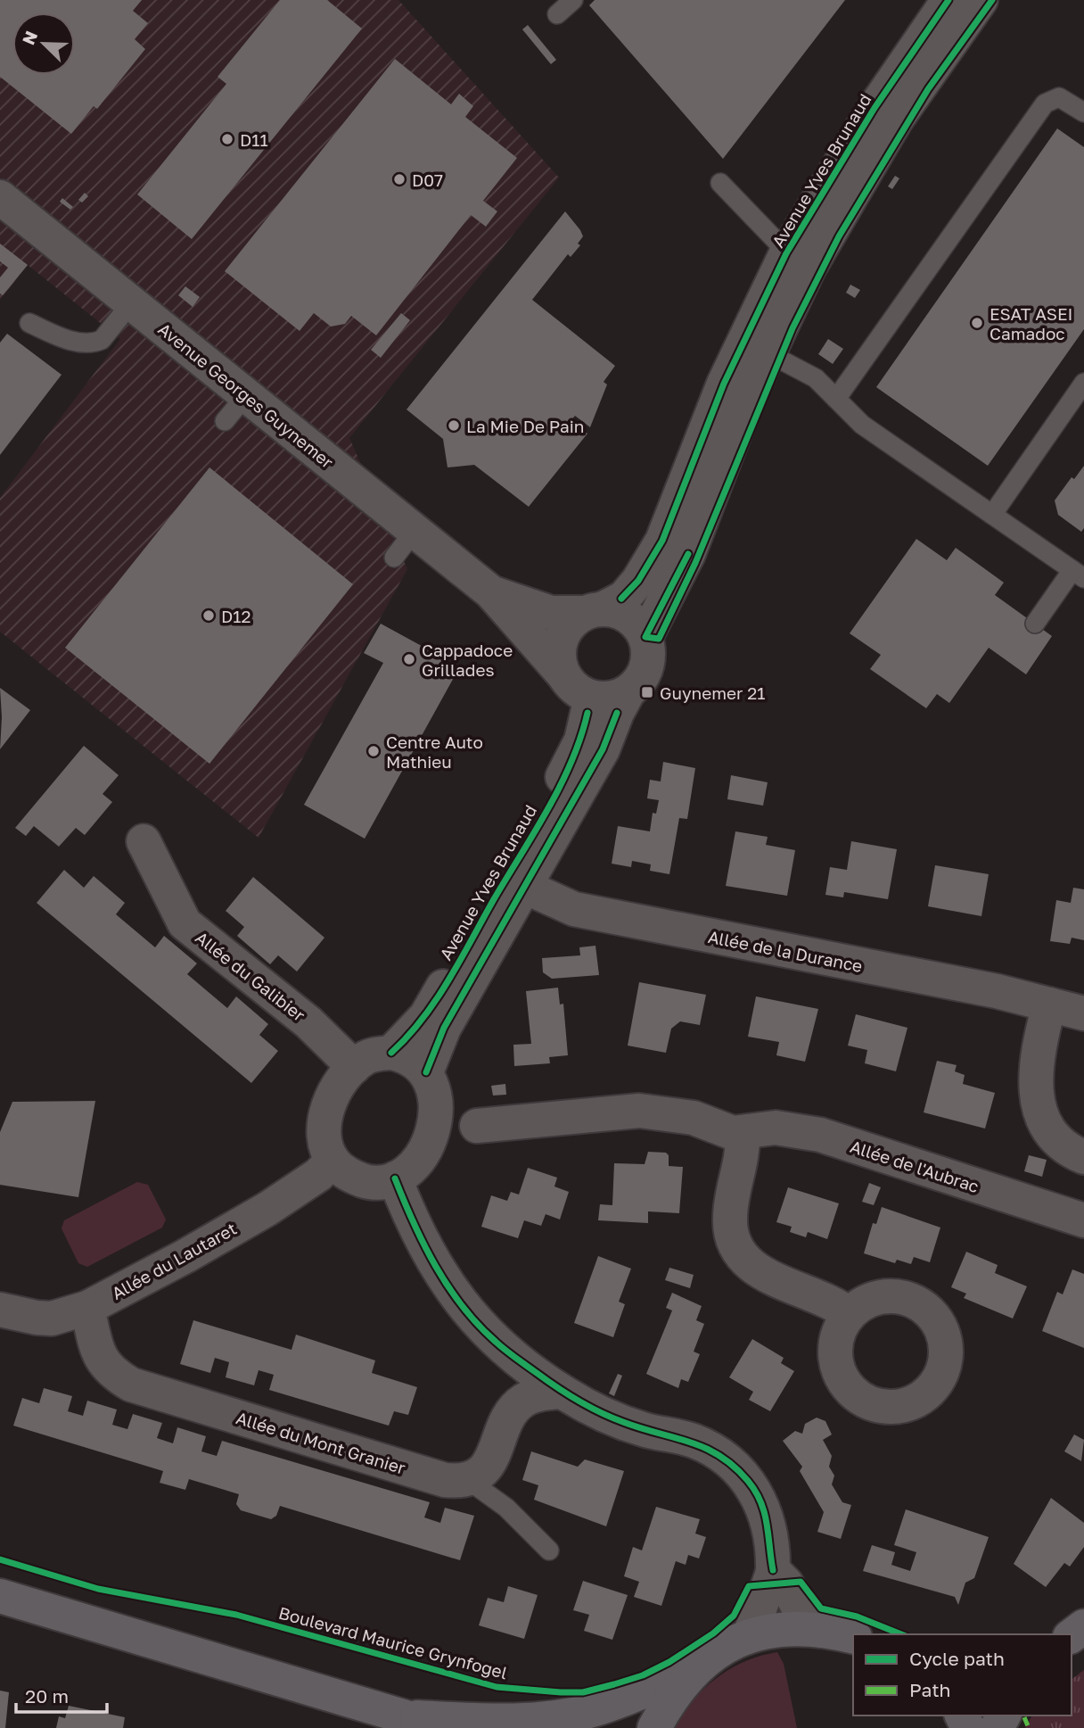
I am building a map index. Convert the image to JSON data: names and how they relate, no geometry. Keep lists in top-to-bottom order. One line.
{"streets":{"street":["Avenue Yves Brunaud","Avenue Georges Guynemer","Allée de la Durance","Allée du Galibier","Allée de l'Aubrac","Allée du Lautaret","Allée du Mont Granier"],"cycle path":["Boulevard Maurice Grynfogel"]},"crossings":[["Avenue Yves Brunaud","Avenue Georges Guynemer"],["Avenue Yves Brunaud","Allée de la Durance"],["Avenue Yves Brunaud","Allée du Galibier"],["Avenue Yves Brunaud","Allée du Lautaret"],["Allée du Galibier","Allée du Lautaret"],["Allée du Lautaret","Allée du Mont Granier"]],"places":{"other":["D11","D07","ESAT ASEI Camadoc","La Mie De Pain","D12","Cappadoce Grillades","Centre Auto Mathieu"],"transit":["Guynemer 21"]},"legend":["Cycle path","Path"],"scale_bar":"20 m","north":"top left"}
